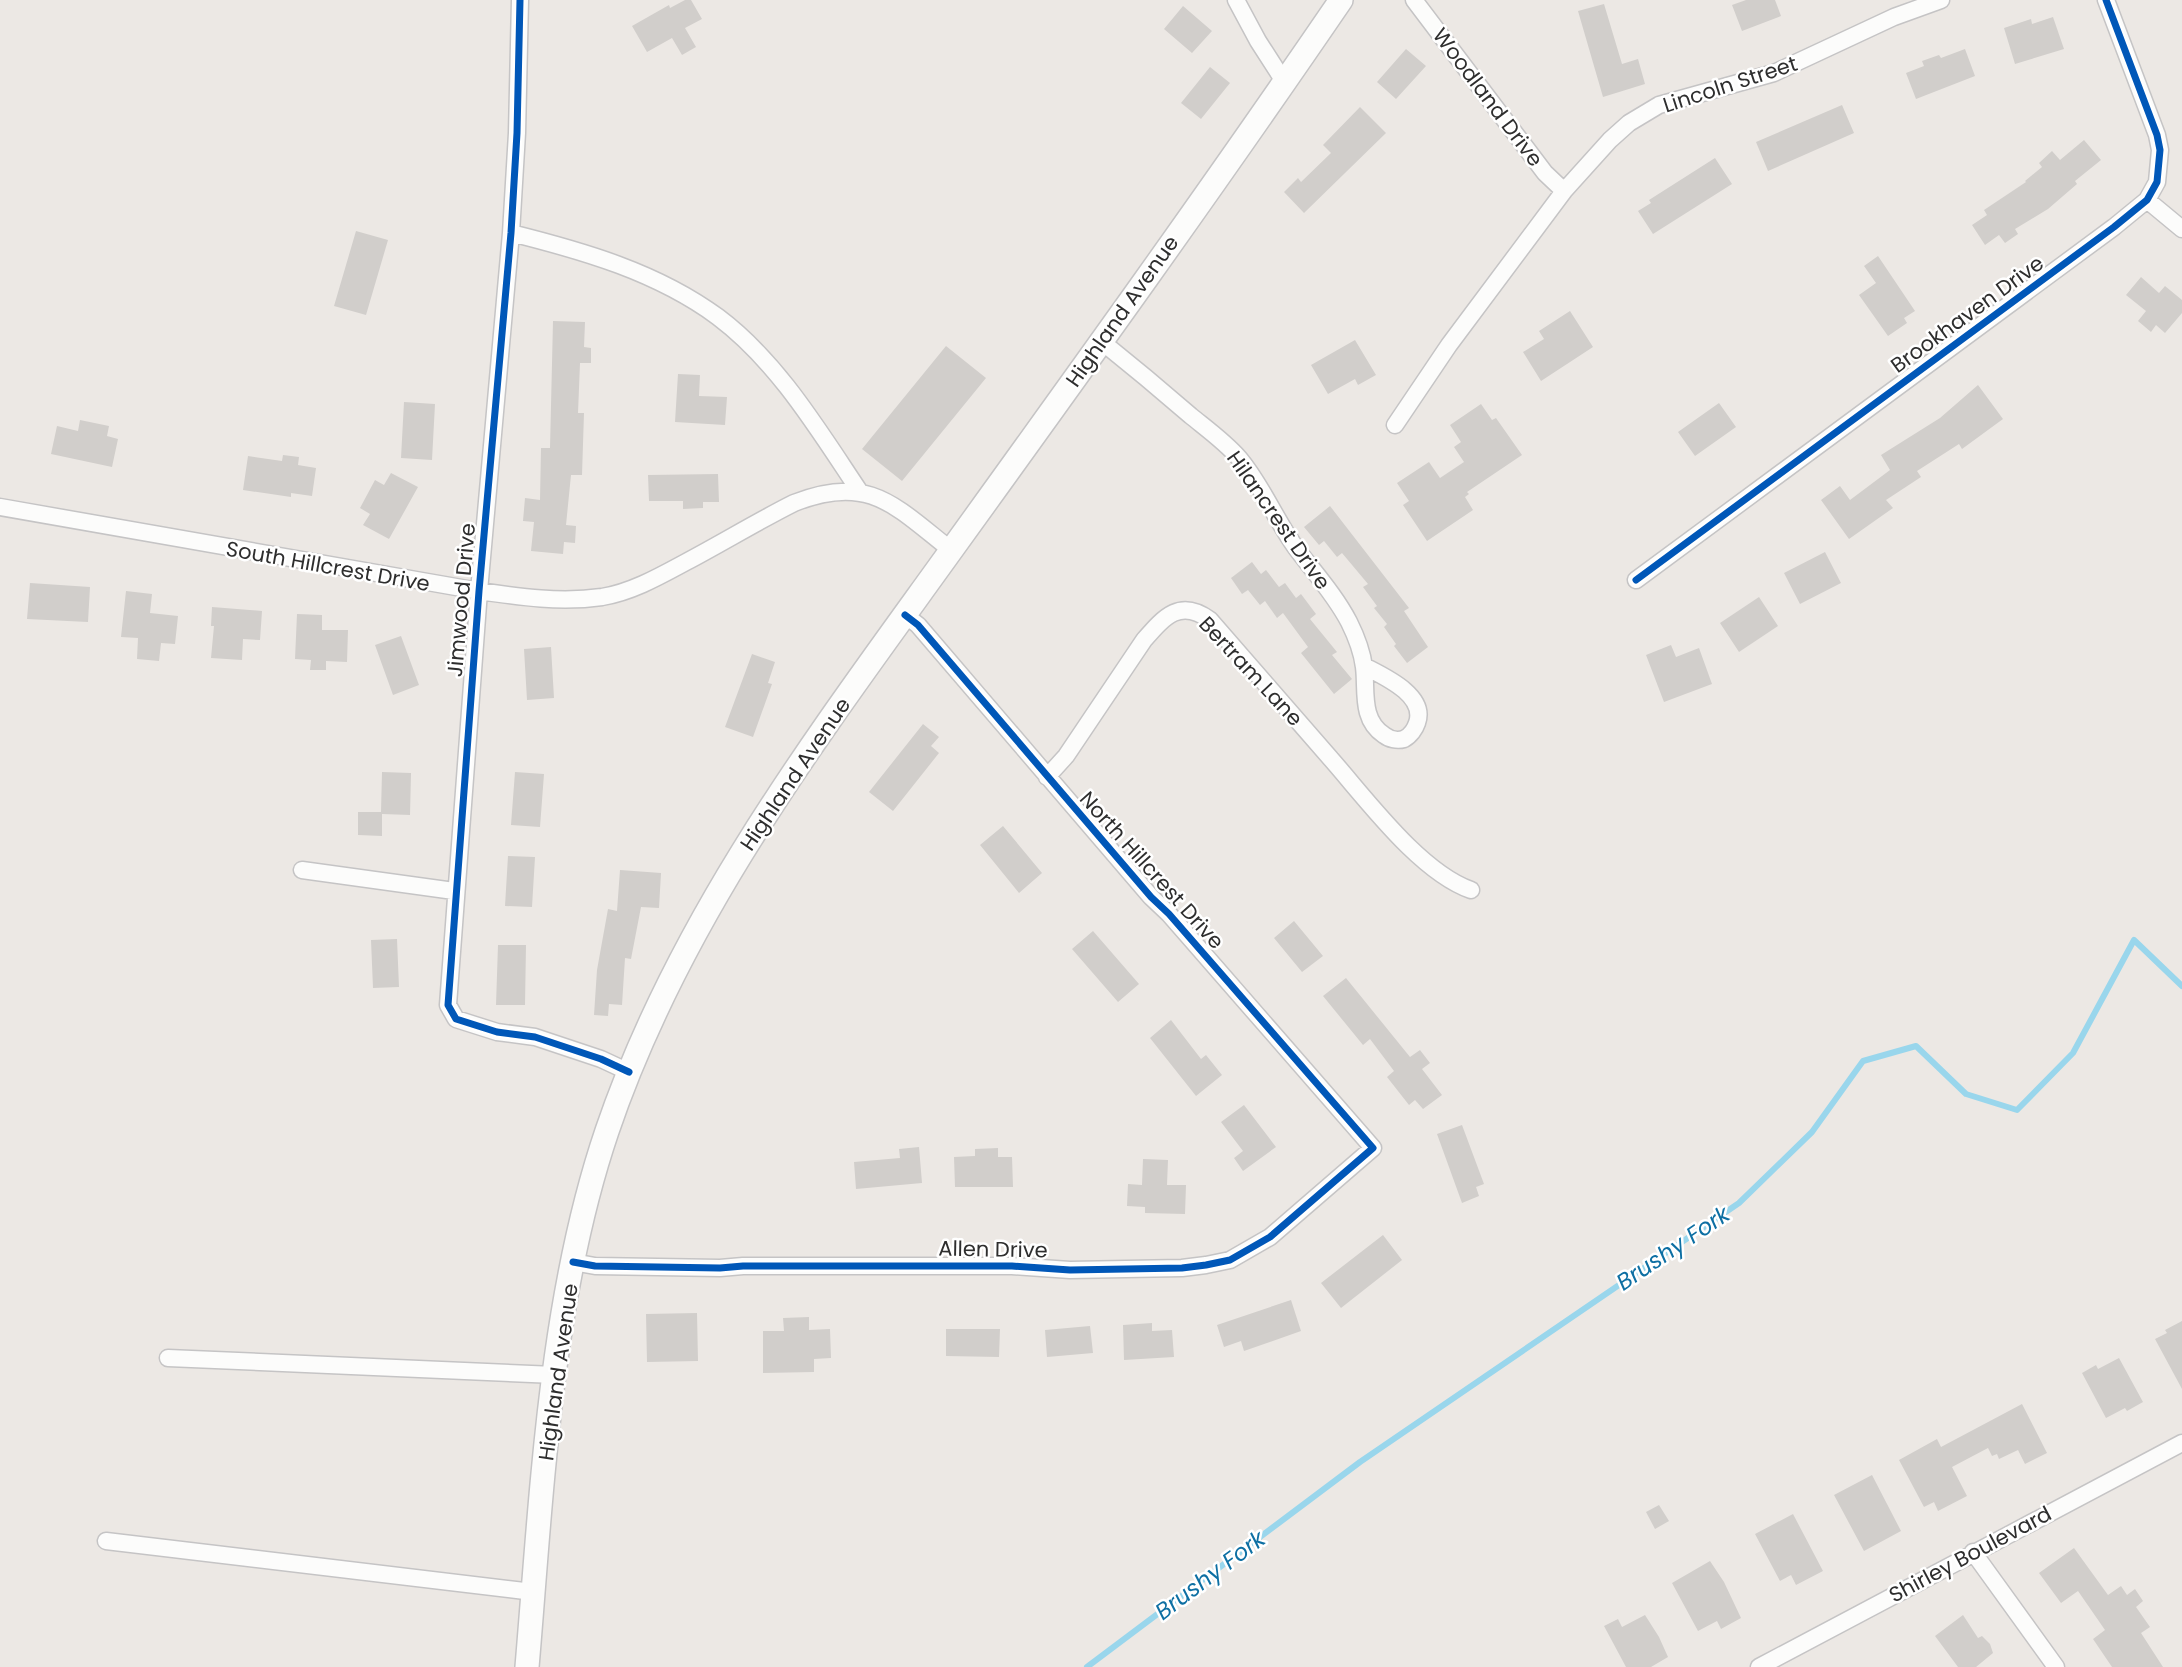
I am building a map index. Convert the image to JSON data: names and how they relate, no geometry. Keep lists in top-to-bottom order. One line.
{"streets":{"main road":["Highland Avenue"],"street":["Lincoln Street","Woodland Drive","Brookhaven Drive","Hilancrest Drive","South Hillcrest Drive","Jimwood Drive","Bertram Lane","North Hillcrest Drive","Allen Drive","Shirley Boulevard"]},"crossings":[["Lincoln Street","Woodland Drive"],["Highland Avenue","Hilancrest Drive"],["Highland Avenue","South Hillcrest Drive"],["Highland Avenue","Jimwood Drive"],["Highland Avenue","North Hillcrest Drive"],["Highland Avenue","Allen Drive"],["South Hillcrest Drive","Jimwood Drive"],["Bertram Lane","North Hillcrest Drive"],["North Hillcrest Drive","Allen Drive"]],"water":["Brushy Fork"]}
